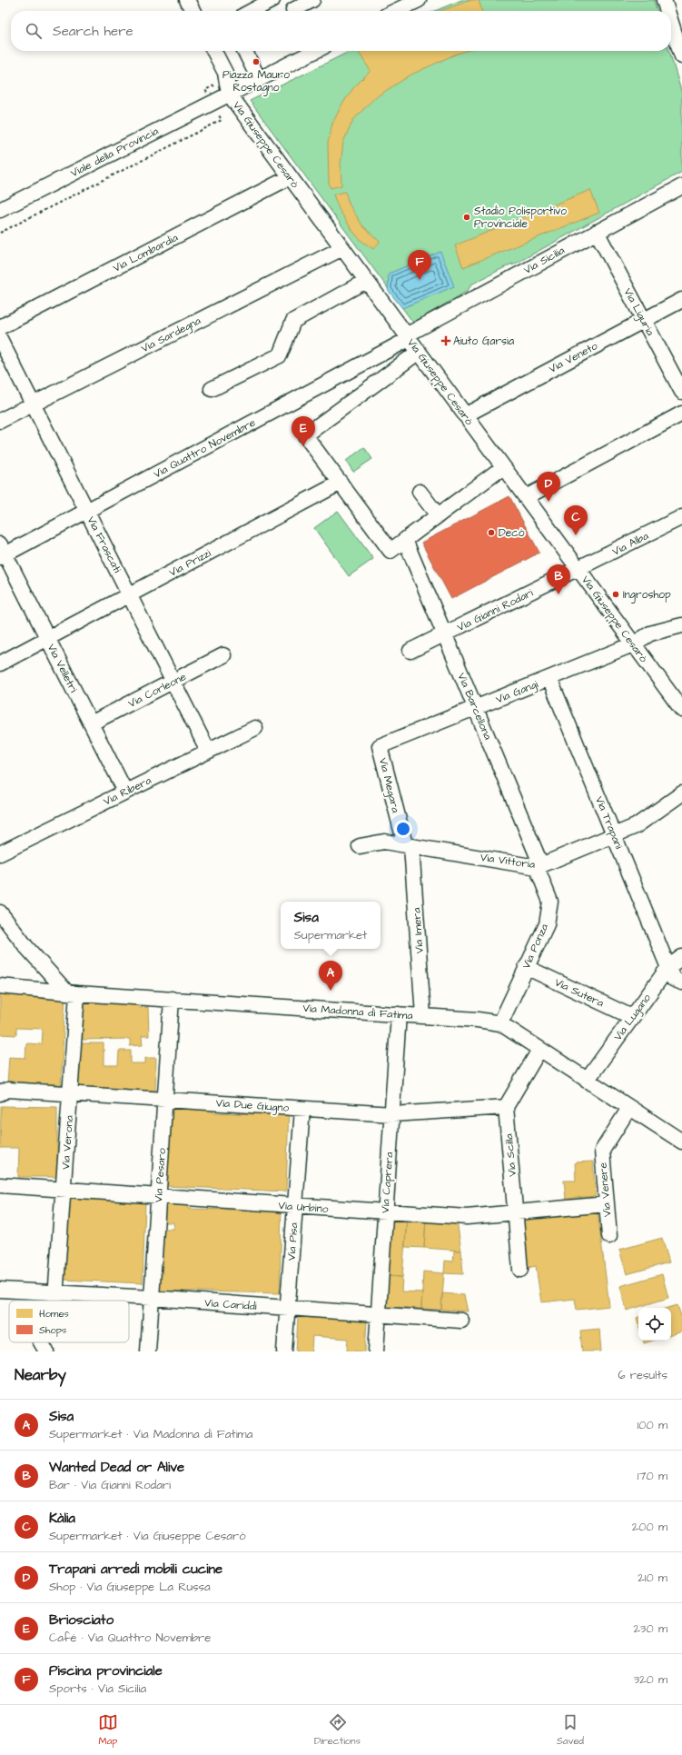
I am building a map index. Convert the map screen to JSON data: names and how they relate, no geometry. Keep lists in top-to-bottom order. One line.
{"streets":{"street":["Via Giuseppe Cesarò","Viale della Provincia","Via Lombardia","Via Sicilia","Via Liguria","Via Sardegna","Via Veneto","Via Quattro Novembre","Via Alba","Via Frascati","Via Prizzi","Via Gianni Rodari","Via Velletri","Via Corleone","Via Gangi","Via Barcellona","Via Megara","Via Ribera","Via Trapani","Via Vittoria","Via Imera","Via Ponza","Via Sutera","Via Madonna di Fatima","Via Lugano","Via Due Giugno","Via Verona","Via Scilla","Via Pesaro","Via Caprera","Via Venere","Via Urbino","Via Pisa","Via Cariddi"]},"crossings":[["Via Giuseppe Cesarò","Viale della Provincia"],["Via Giuseppe Cesarò","Via Lombardia"],["Via Giuseppe Cesarò","Via Sicilia"],["Via Giuseppe Cesarò","Via Sardegna"],["Via Giuseppe Cesarò","Via Veneto"],["Via Giuseppe Cesarò","Via Quattro Novembre"],["Via Giuseppe Cesarò","Via Alba"],["Via Giuseppe Cesarò","Via Gianni Rodari"],["Via Giuseppe Cesarò","Via Gangi"],["Via Sicilia","Via Liguria"],["Via Sicilia","Via Quattro Novembre"],["Via Liguria","Via Veneto"],["Via Sardegna","Via Frascati"],["Via Quattro Novembre","Via Frascati"],["Via Quattro Novembre","Via Velletri"],["Via Alba","Via Gianni Rodari"],["Via Frascati","Via Prizzi"],["Via Frascati","Via Corleone"],["Via Frascati","Via Ribera"],["Via Prizzi","Via Velletri"],["Via Gianni Rodari","Via Barcellona"],["Via Velletri","Via Corleone"],["Via Velletri","Via Ribera"],["Via Gangi","Via Barcellona"],["Via Gangi","Via Megara"],["Via Gangi","Via Trapani"],["Via Barcellona","Via Vittoria"],["Via Barcellona","Via Ponza"],["Via Megara","Via Vittoria"],["Via Megara","Via Imera"],["Via Trapani","Via Vittoria"],["Via Trapani","Via Lugano"],["Via Vittoria","Via Imera"],["Via Vittoria","Via Ponza"],["Via Imera","Via Madonna di Fatima"],["Via Ponza","Via Sutera"],["Via Ponza","Via Madonna di Fatima"],["Via Sutera","Via Lugano"],["Via Madonna di Fatima","Via Lugano"],["Via Madonna di Fatima","Via Verona"],["Via Madonna di Fatima","Via Pesaro"],["Via Madonna di Fatima","Via Caprera"],["Via Madonna di Fatima","Via Venere"],["Via Due Giugno","Via Verona"],["Via Due Giugno","Via Scilla"],["Via Due Giugno","Via Pesaro"],["Via Due Giugno","Via Caprera"],["Via Due Giugno","Via Pisa"],["Via Verona","Via Urbino"],["Via Verona","Via Cariddi"],["Via Scilla","Via Urbino"],["Via Pesaro","Via Urbino"],["Via Pesaro","Via Cariddi"],["Via Caprera","Via Urbino"],["Via Caprera","Via Cariddi"],["Via Venere","Via Urbino"],["Via Urbino","Via Pisa"],["Via Pisa","Via Cariddi"]],"places":{"other":["Piazza Mauro Rostagno","Stadio Polisportivo Provinciale","Decò","Ingroshop"],"health":["Aiuto Garsia"]},"legend":["Homes","Shops"],"page":{"search":"Search here","pins":["F","E","D","C","B","A"],"popup":["Sisa","Supermarket"],"heading":["Nearby","6 results"],"list":[{"mark":"A","name":"Sisa","note":"Supermarket · Via Madonna di Fatima","value":"100 m"},{"mark":"B","name":"Wanted Dead or Alive","note":"Bar · Via Gianni Rodari","value":"170 m"},{"mark":"C","name":"Kàlia","note":"Supermarket · Via Giuseppe Cesarò","value":"200 m"},{"mark":"D","name":"Trapani arredi mobili cucine","note":"Shop · Via Giuseppe La Russa","value":"210 m"},{"mark":"E","name":"Briosciato","note":"Café · Via Quattro Novembre","value":"230 m"},{"mark":"F","name":"Piscina provinciale","note":"Sports · Via Sicilia","value":"320 m"}],"nav":["Map","Directions","Saved"]}}
